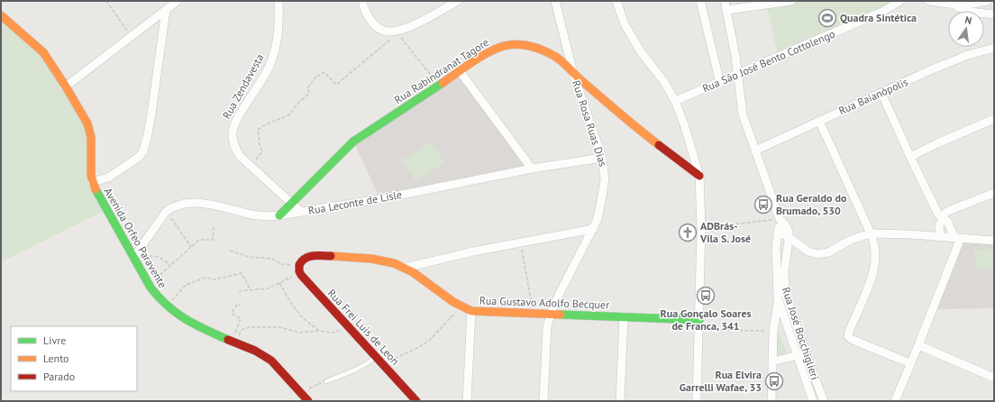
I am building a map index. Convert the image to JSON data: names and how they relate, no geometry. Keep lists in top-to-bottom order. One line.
{"streets":{"street":["Rua São José Bento Cottolengo","Rua Rabindranat Tagore","Rua Zendavesta","Rua Baianópolis","Rua Rosa Ruas Dias","Rua Leconte de Lisle","Avenida Orfeo Paravente","Rua Gustavo Adolfo Becquer","Rua Frei Luis de Leon","Rua José Bocchiglieri"]},"crossings":[["Rua Rabindranat Tagore","Rua Zendavesta"],["Rua Rabindranat Tagore","Rua Rosa Ruas Dias"],["Rua Zendavesta","Rua Leconte de Lisle"],["Rua Rosa Ruas Dias","Rua Leconte de Lisle"],["Rua Rosa Ruas Dias","Rua Gustavo Adolfo Becquer"],["Rua Gustavo Adolfo Becquer","Rua Frei Luis de Leon"]],"places":{"sports":["Quadra Sintética"],"bus stop":["Rua Geraldo do Brumado, 530","Rua Gonçalo Soares de Franca, 341","Rua Elvira Garrelli Wafae, 33"],"church":["ADBrás- Vila S. José"]},"legend":["Livre","Lento","Parado"],"north":"top"}
